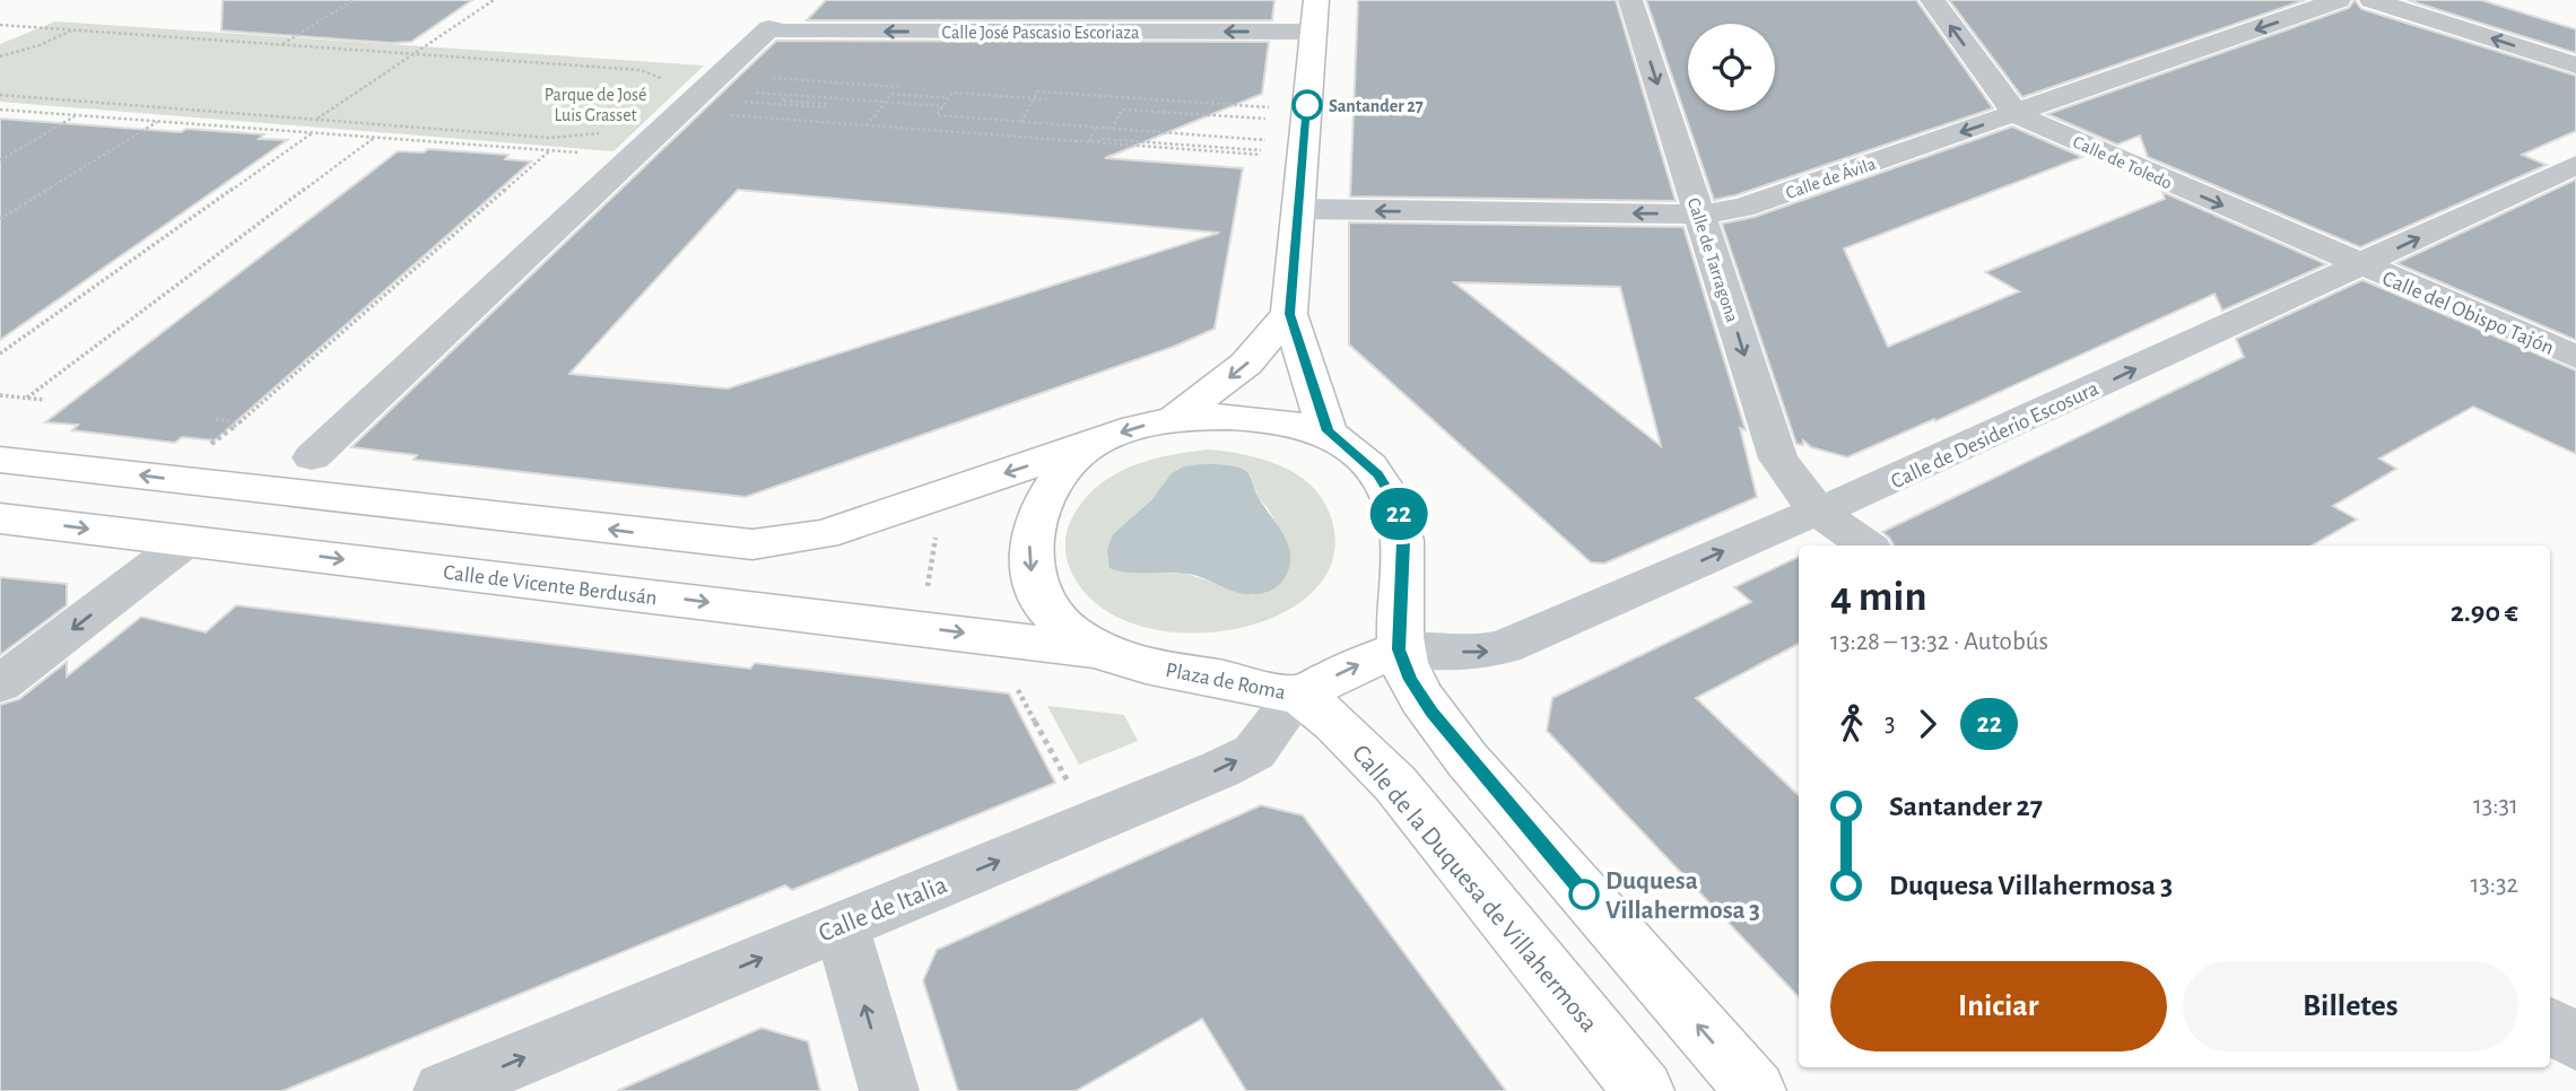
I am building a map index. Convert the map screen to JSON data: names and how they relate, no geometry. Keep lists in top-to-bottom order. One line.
{"streets":{"main road":["Calle de Vicente Berdusán","Plaza de Roma","Calle de la Duquesa de Villahermosa"],"street":["Calle José Pascasio Escoriaza","Calle de Toledo","Calle de Ávila","Calle de Tarragona","Calle del Obispo Tajón","Calle de Desiderio Escosura","Calle de Italia"]},"crossings":[["Calle de Toledo","Calle de Ávila"],["Calle de Toledo","Calle del Obispo Tajón"],["Calle de Toledo","Calle de Desiderio Escosura"],["Calle de Ávila","Calle de Tarragona"],["Calle de Tarragona","Calle de Desiderio Escosura"],["Calle del Obispo Tajón","Calle de Desiderio Escosura"],["Calle de Desiderio Escosura","Plaza de Roma"],["Calle de Vicente Berdusán","Plaza de Roma"],["Plaza de Roma","Calle de la Duquesa de Villahermosa"],["Plaza de Roma","Calle de Italia"],["Calle de la Duquesa de Villahermosa","Calle de Italia"]],"one_way":["Calle José Pascasio Escoriaza","Calle de Ávila","Calle de Tarragona","Calle de Desiderio Escosura","Calle de Vicente Berdusán","Calle de Italia"],"parks":["Parque de José Luis Grasset"],"places":["Santander 27","Duquesa Villahermosa 3"],"lines":["bus line 22"],"page":{"on_map":"22","heading":["4 min","13:28 – 13:32 · Autobús","2.90 €"],"legs":["3","22"],"list":[{"name":"Santander 27","value":"13:31"},{"name":"Duquesa Villahermosa 3","value":"13:32"}],"buttons":["Iniciar","Billetes"]}}
